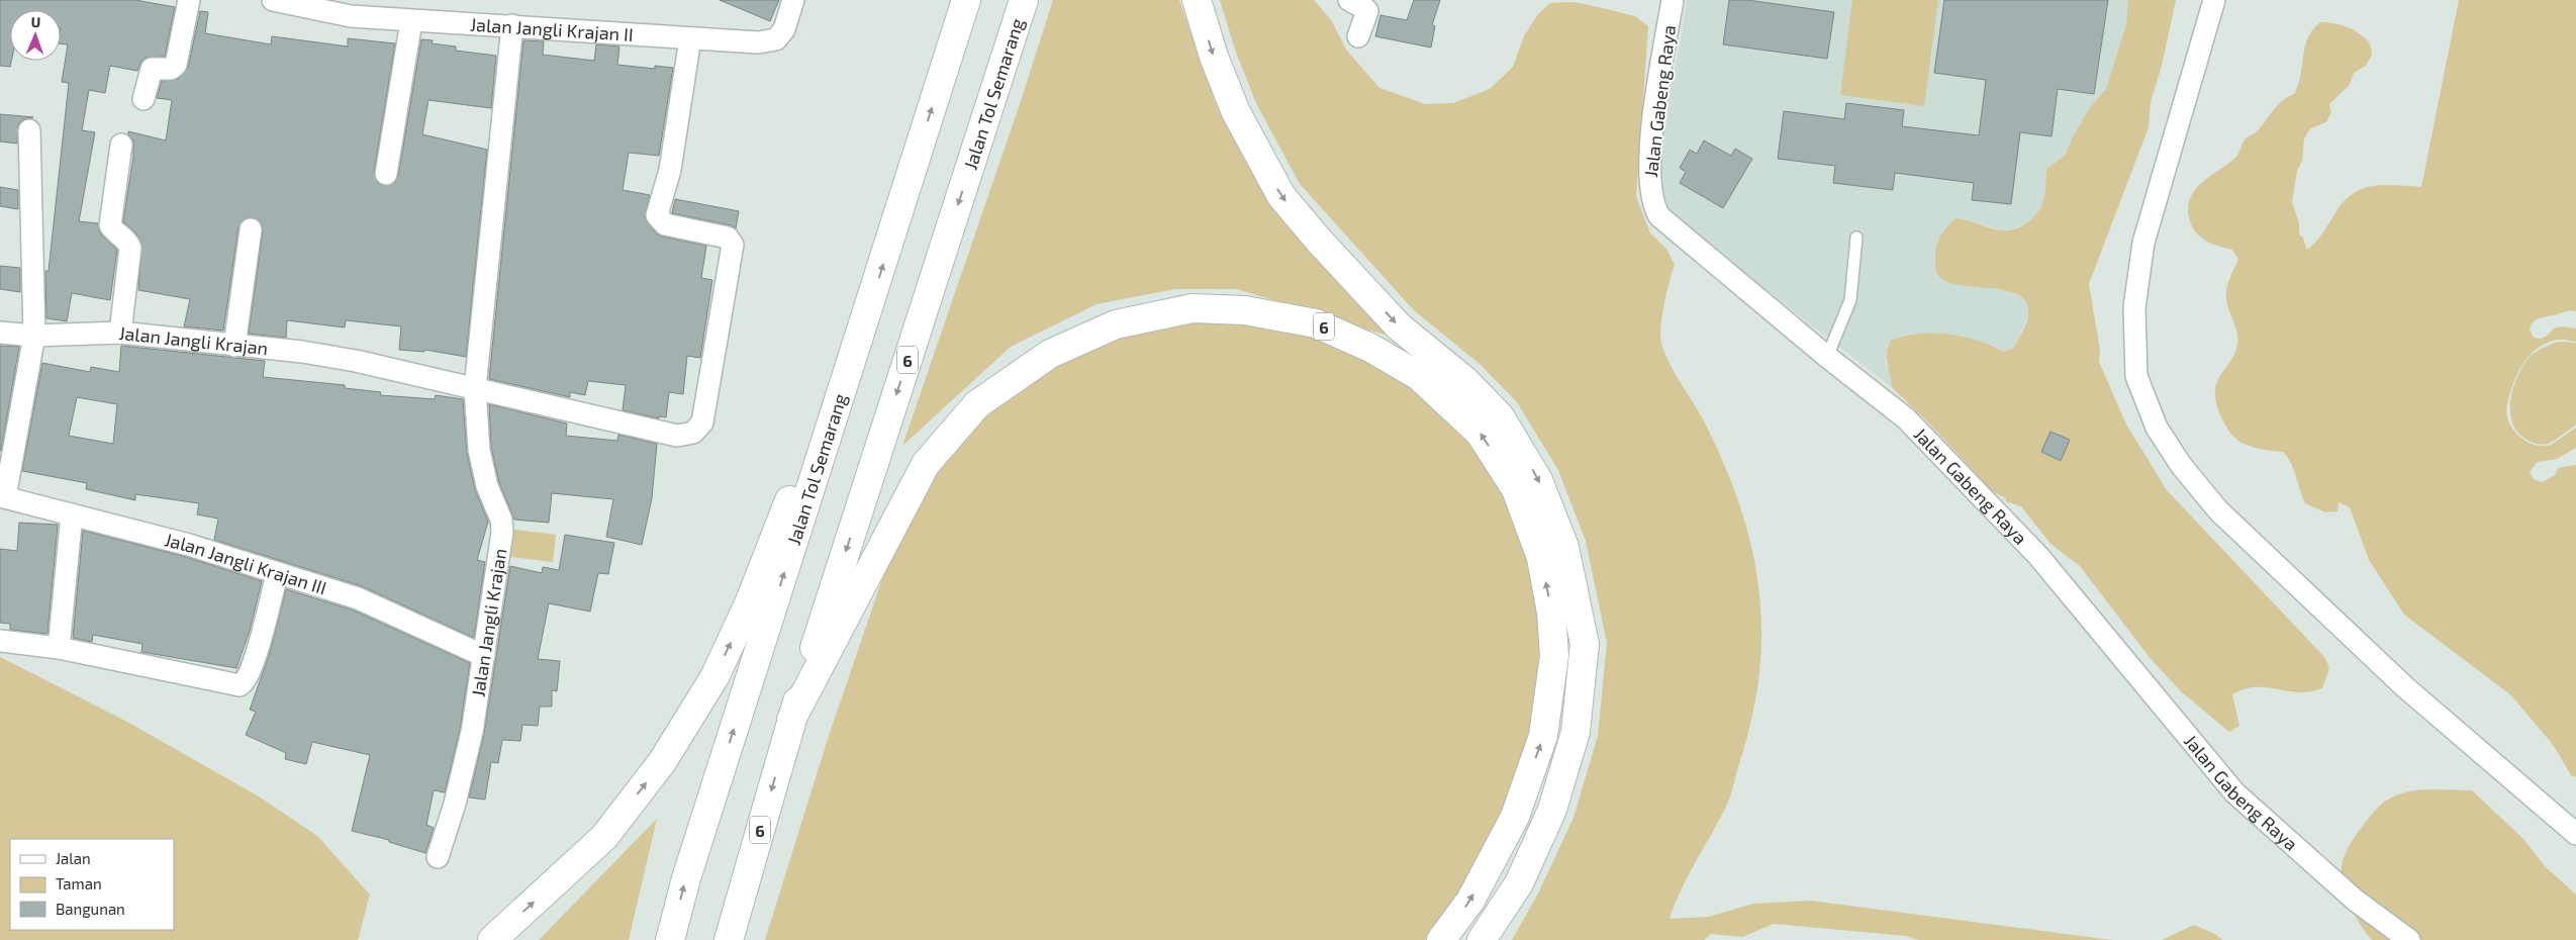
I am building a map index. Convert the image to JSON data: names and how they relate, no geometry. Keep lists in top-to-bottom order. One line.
{"streets":{"highway":["Jalan Tol Semarang","6"],"street":["Jalan Jangli Krajan II","Jalan Gabeng Raya","Jalan Jangli Krajan","Jalan Jangli Krajan III"]},"crossings":[["Jalan Jangli Krajan II","Jalan Jangli Krajan"],["Jalan Tol Semarang","6"],["Jalan Jangli Krajan","Jalan Jangli Krajan III"]],"legend":["Jalan","Taman","Bangunan"],"north":"top"}
